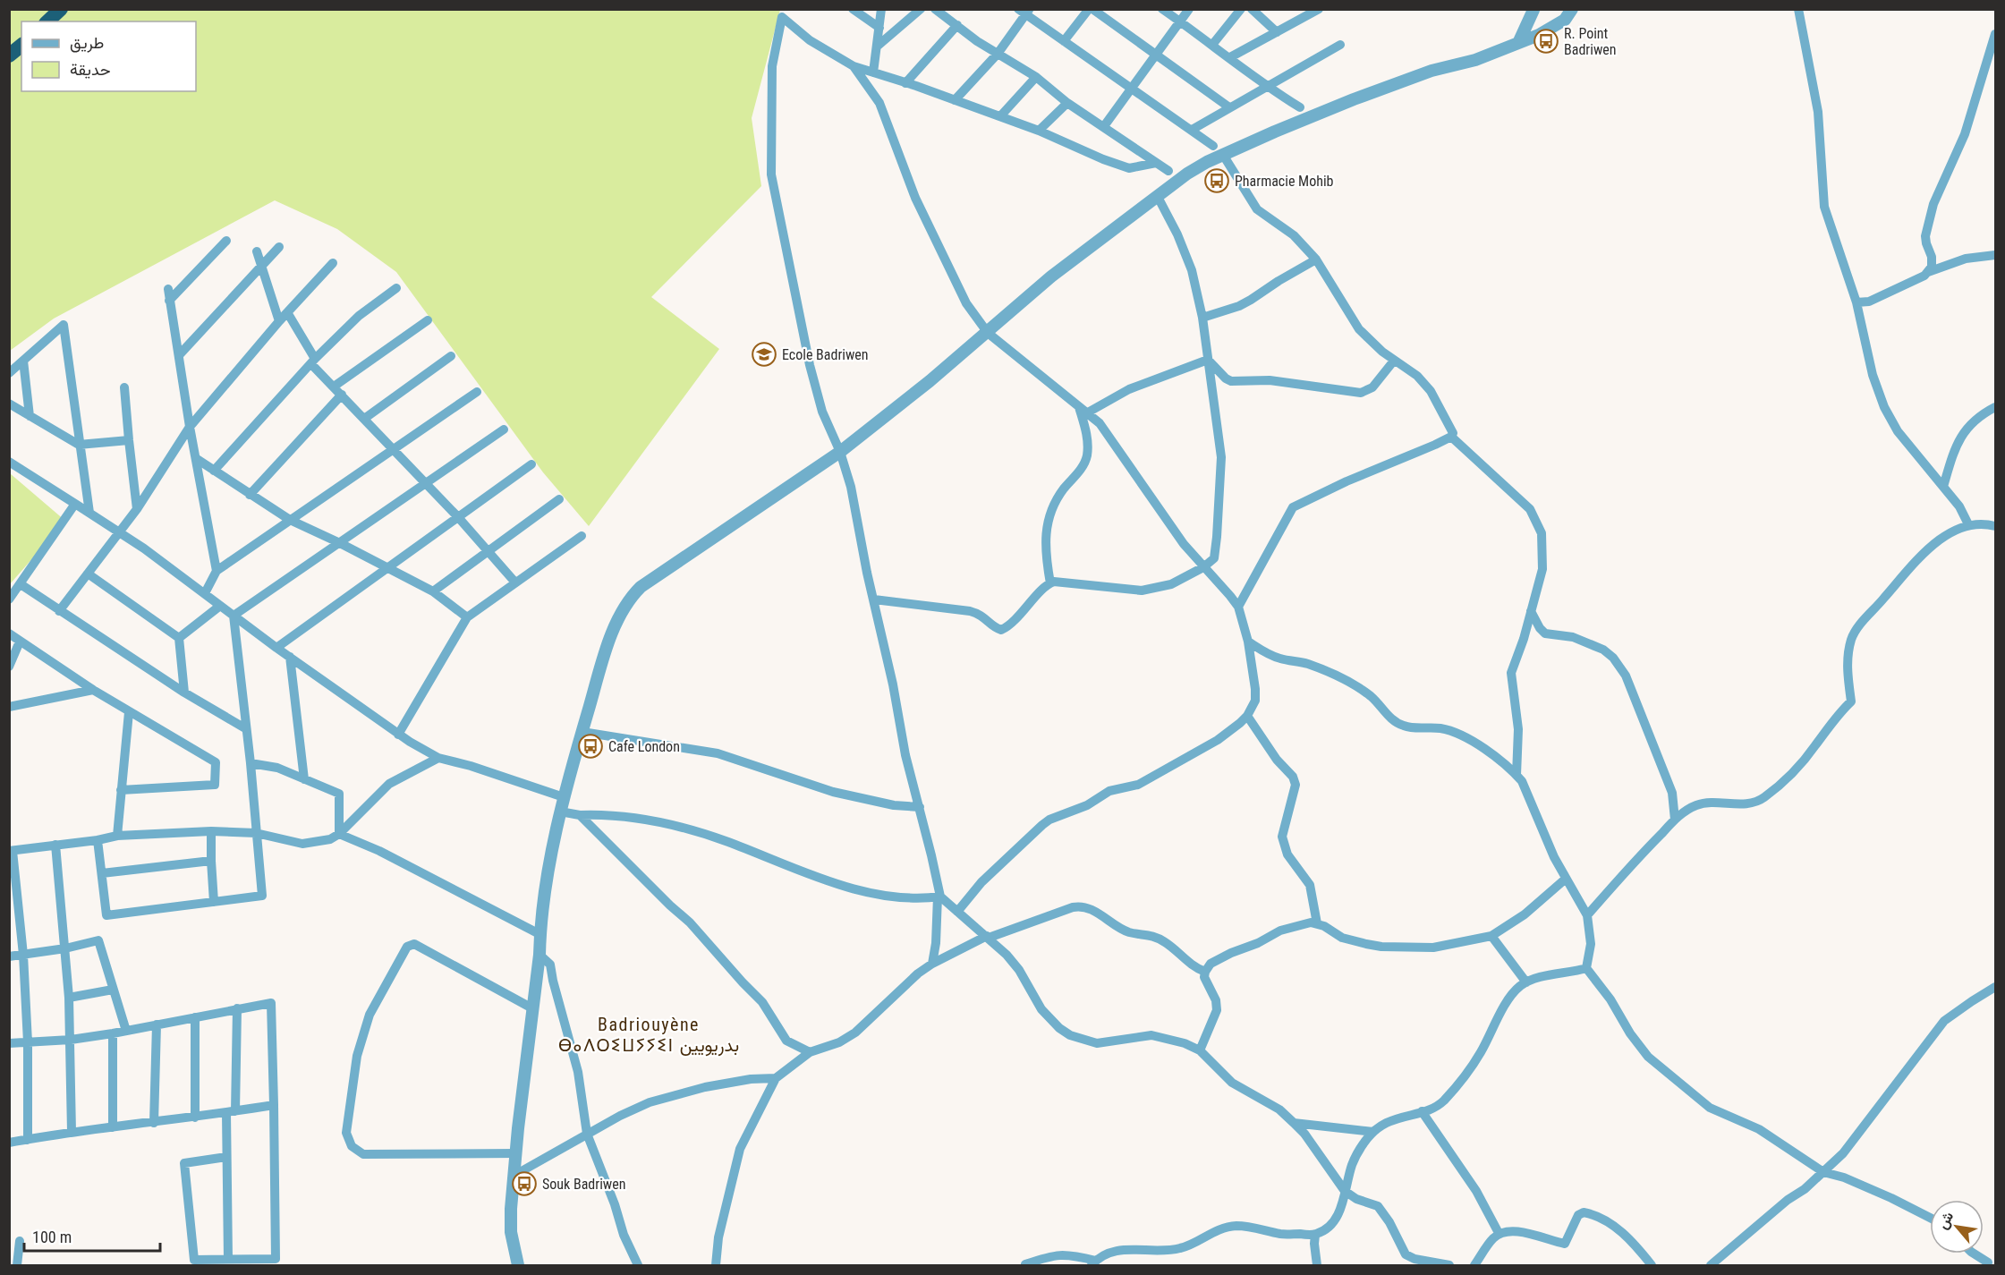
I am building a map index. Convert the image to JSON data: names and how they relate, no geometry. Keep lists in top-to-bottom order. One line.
{"districts":["Badriouyène ⴱⴰⴷⵔⵉⵡⵢⵢⵉⵏ بدريويين"],"places":{"bus stop":["R. Point Badriwen","Pharmacie Mohib","Cafe London","Souk Badriwen"],"school or university":["Ecole Badriwen"]},"legend":["طريق","حديقة"],"scale_bar":"100 m","north":"top left"}
